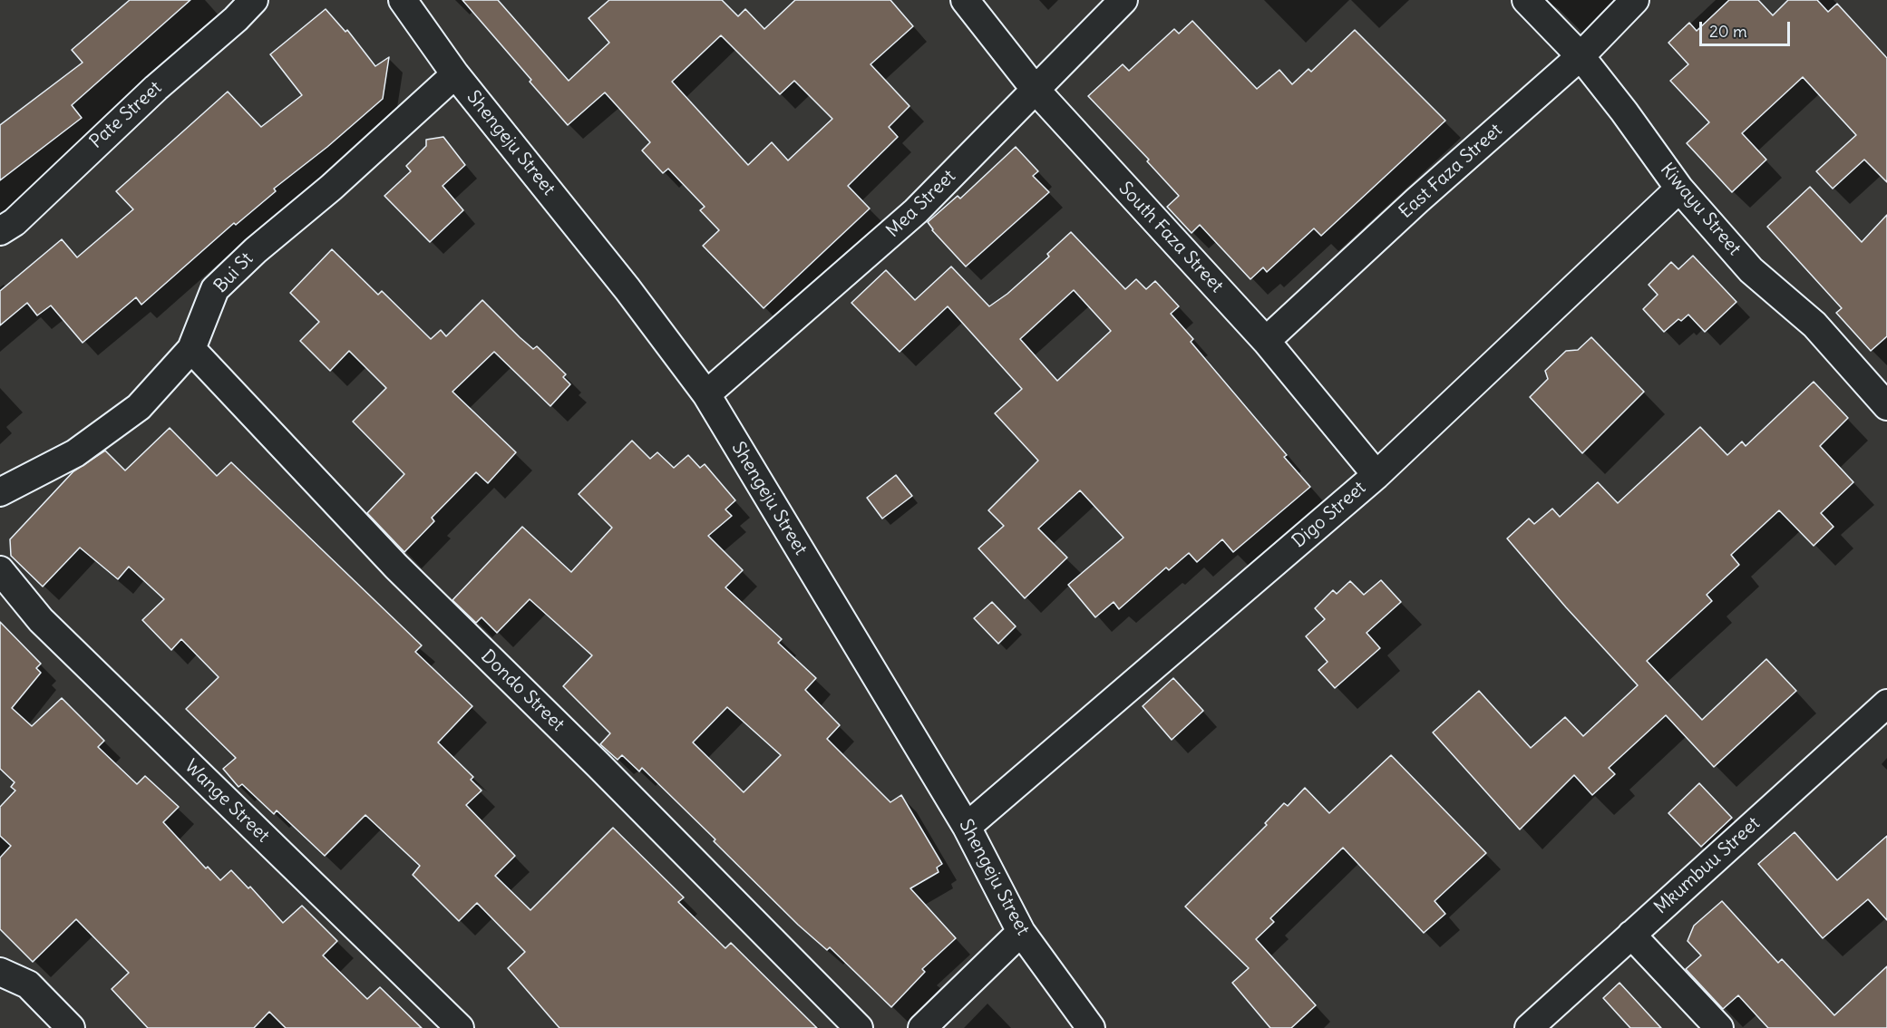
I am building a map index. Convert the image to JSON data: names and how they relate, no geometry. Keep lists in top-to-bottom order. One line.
{"streets":{"street":["Pate Street","Shengeju Street","East Faza Street","Mea Street","Kiwayu Street","South Faza Street","Bui St","Digo Street","Dondo Street","Wange Street","Mkumbuu Street"]},"crossings":[["Shengeju Street","Mea Street"],["Shengeju Street","Bui St"],["Shengeju Street","Digo Street"],["East Faza Street","Kiwayu Street"],["East Faza Street","South Faza Street"],["Mea Street","South Faza Street"],["Kiwayu Street","Digo Street"],["South Faza Street","Digo Street"],["Bui St","Dondo Street"]],"scale_bar":"20 m"}
